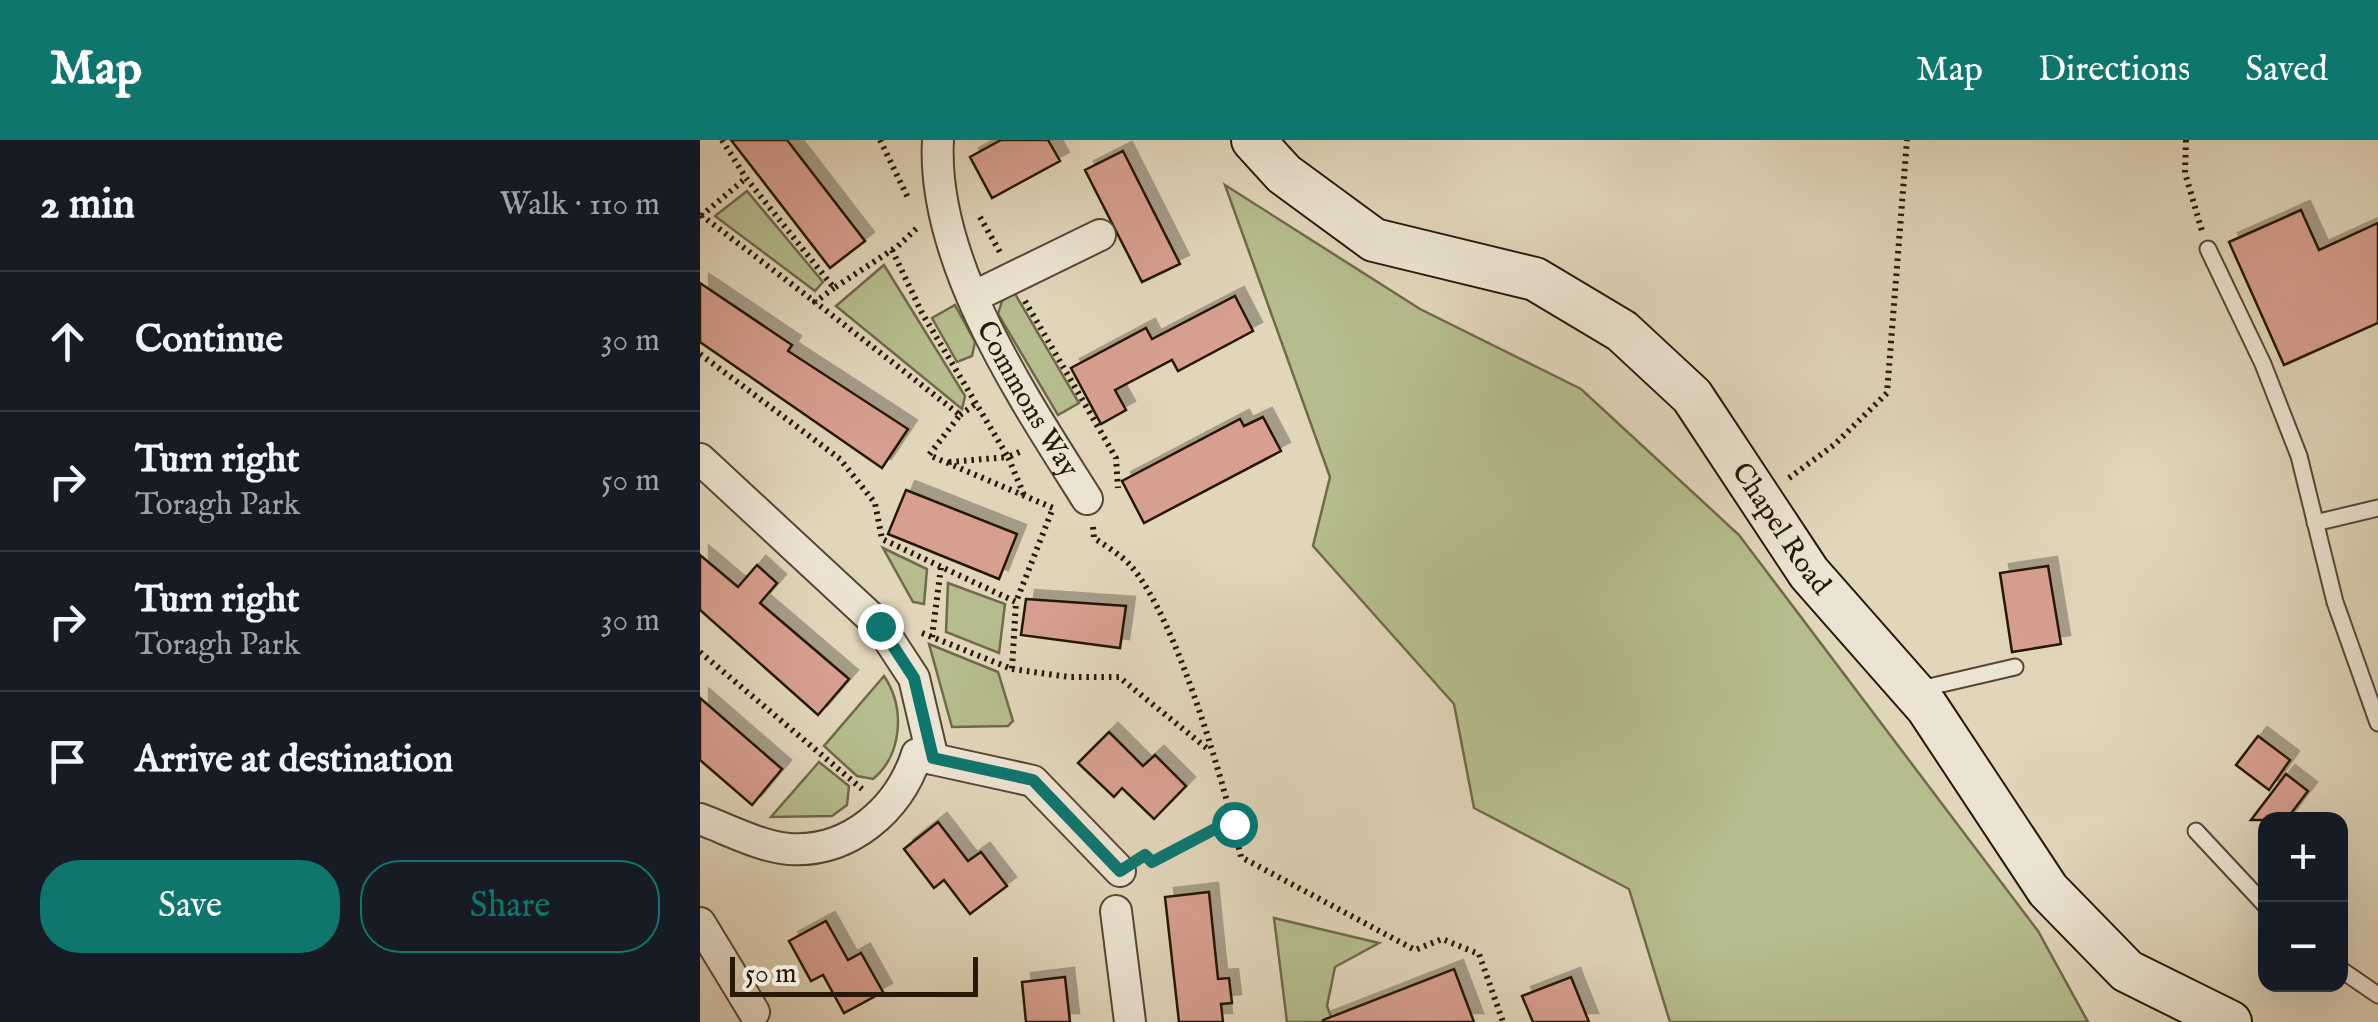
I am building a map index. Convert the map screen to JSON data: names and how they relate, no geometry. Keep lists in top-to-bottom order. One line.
{"streets":{"street":["Commons Way","Chapel Road"]},"scale_bar":"50 m","page":{"header":"Map","nav":["Map","Directions","Saved"],"heading":["2 min","Walk · 110 m"],"list":[["Continue","30 m"],["Turn right","Toragh Park","50 m"],["Turn right","Toragh Park","30 m"],"Arrive at destination"],"map_buttons":["+","−"],"buttons":["Save","Share"],"scale":"50 m"}}
